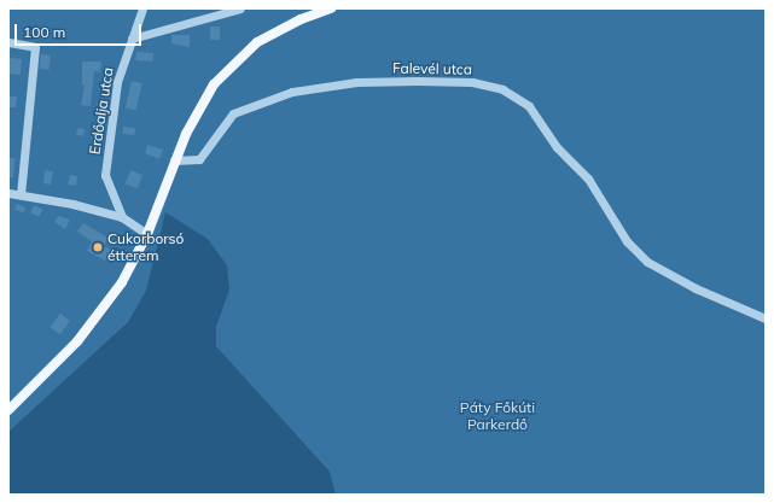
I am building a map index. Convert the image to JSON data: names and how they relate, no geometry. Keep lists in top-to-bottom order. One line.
{"streets":{"street":["Falevél utca","Erdőalja utca"]},"parks":["Páty Főkúti Parkerdő"],"places":["Cukorborsó étterem"],"scale_bar":"100 m"}
